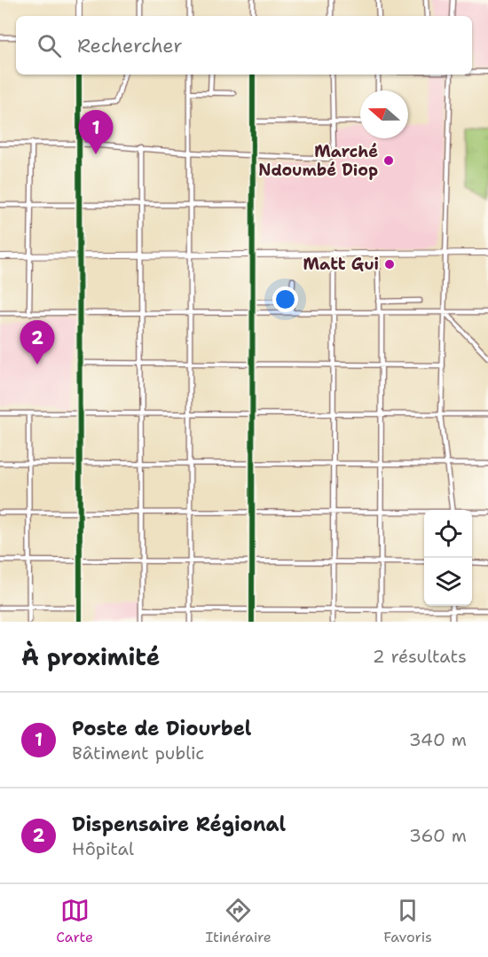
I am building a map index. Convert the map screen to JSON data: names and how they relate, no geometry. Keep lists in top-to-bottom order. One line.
{"places":["Marché Ndoumbé Diop","Matt Gui"],"north":"left","page":{"search":"Rechercher","pins":["1","2"],"heading":["À proximité","2 résultats"],"list":[{"mark":"1","name":"Poste de Diourbel","note":"Bâtiment public","value":"340 m"},{"mark":"2","name":"Dispensaire Régional","note":"Hôpital","value":"360 m"}],"nav":["Carte","Itinéraire","Favoris"]}}
